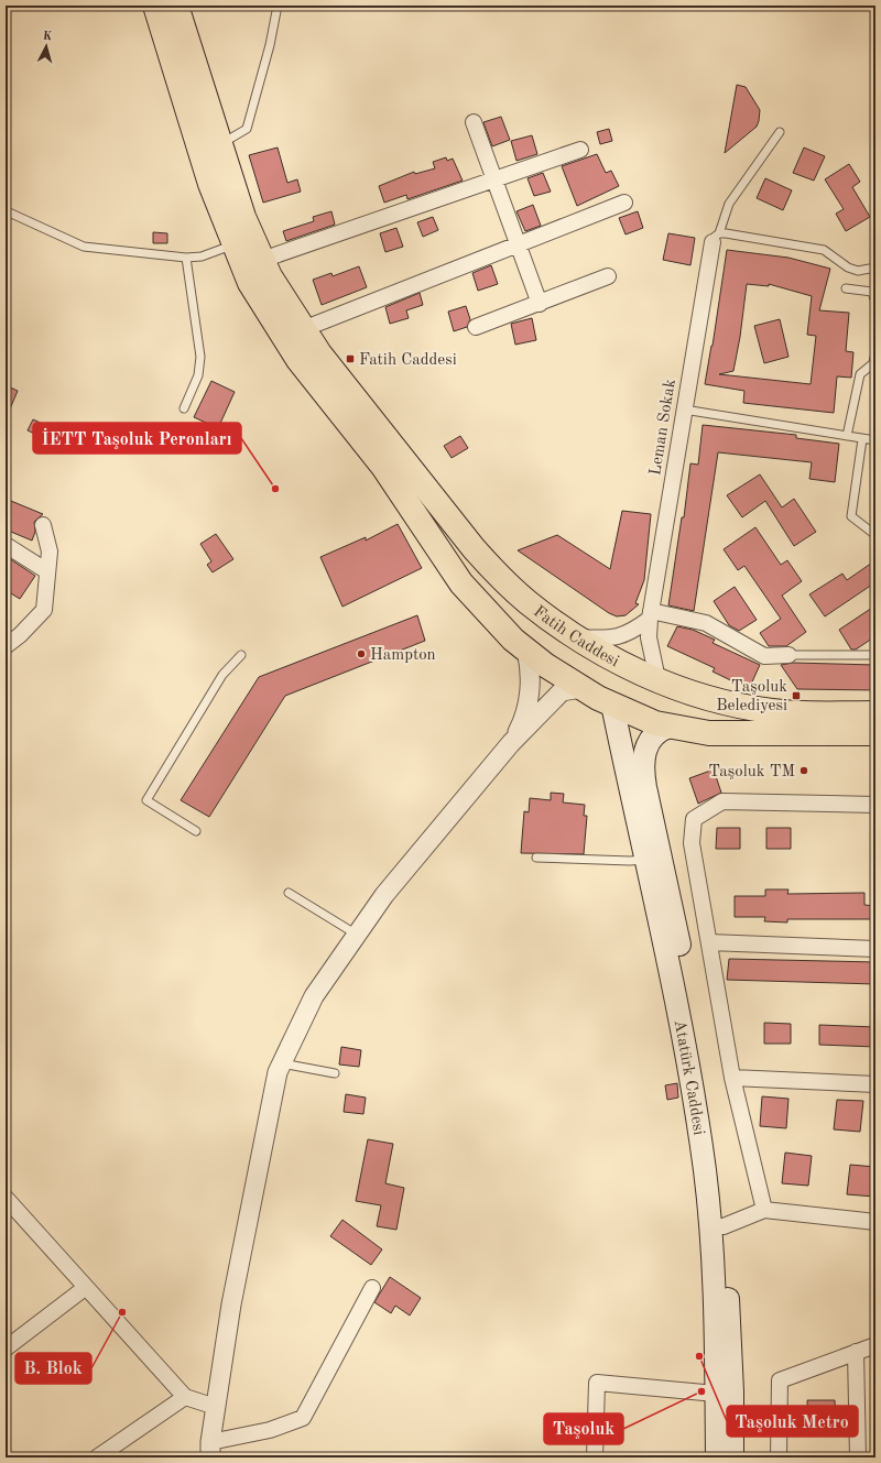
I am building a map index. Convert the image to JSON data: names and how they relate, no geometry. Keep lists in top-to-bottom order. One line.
{"streets":{"main road":["Fatih Caddesi","Atatürk Caddesi"],"street":["Leman Sokak"]},"crossings":[["Leman Sokak","Fatih Caddesi"]],"places":{"transit":["Fatih Caddesi","Taşoluk Belediyesi"],"other":["İETT Taşoluk Peronları","Hampton","Taşoluk TM","B. Blok","Taşoluk Metro","Taşoluk"]},"north":"top"}
